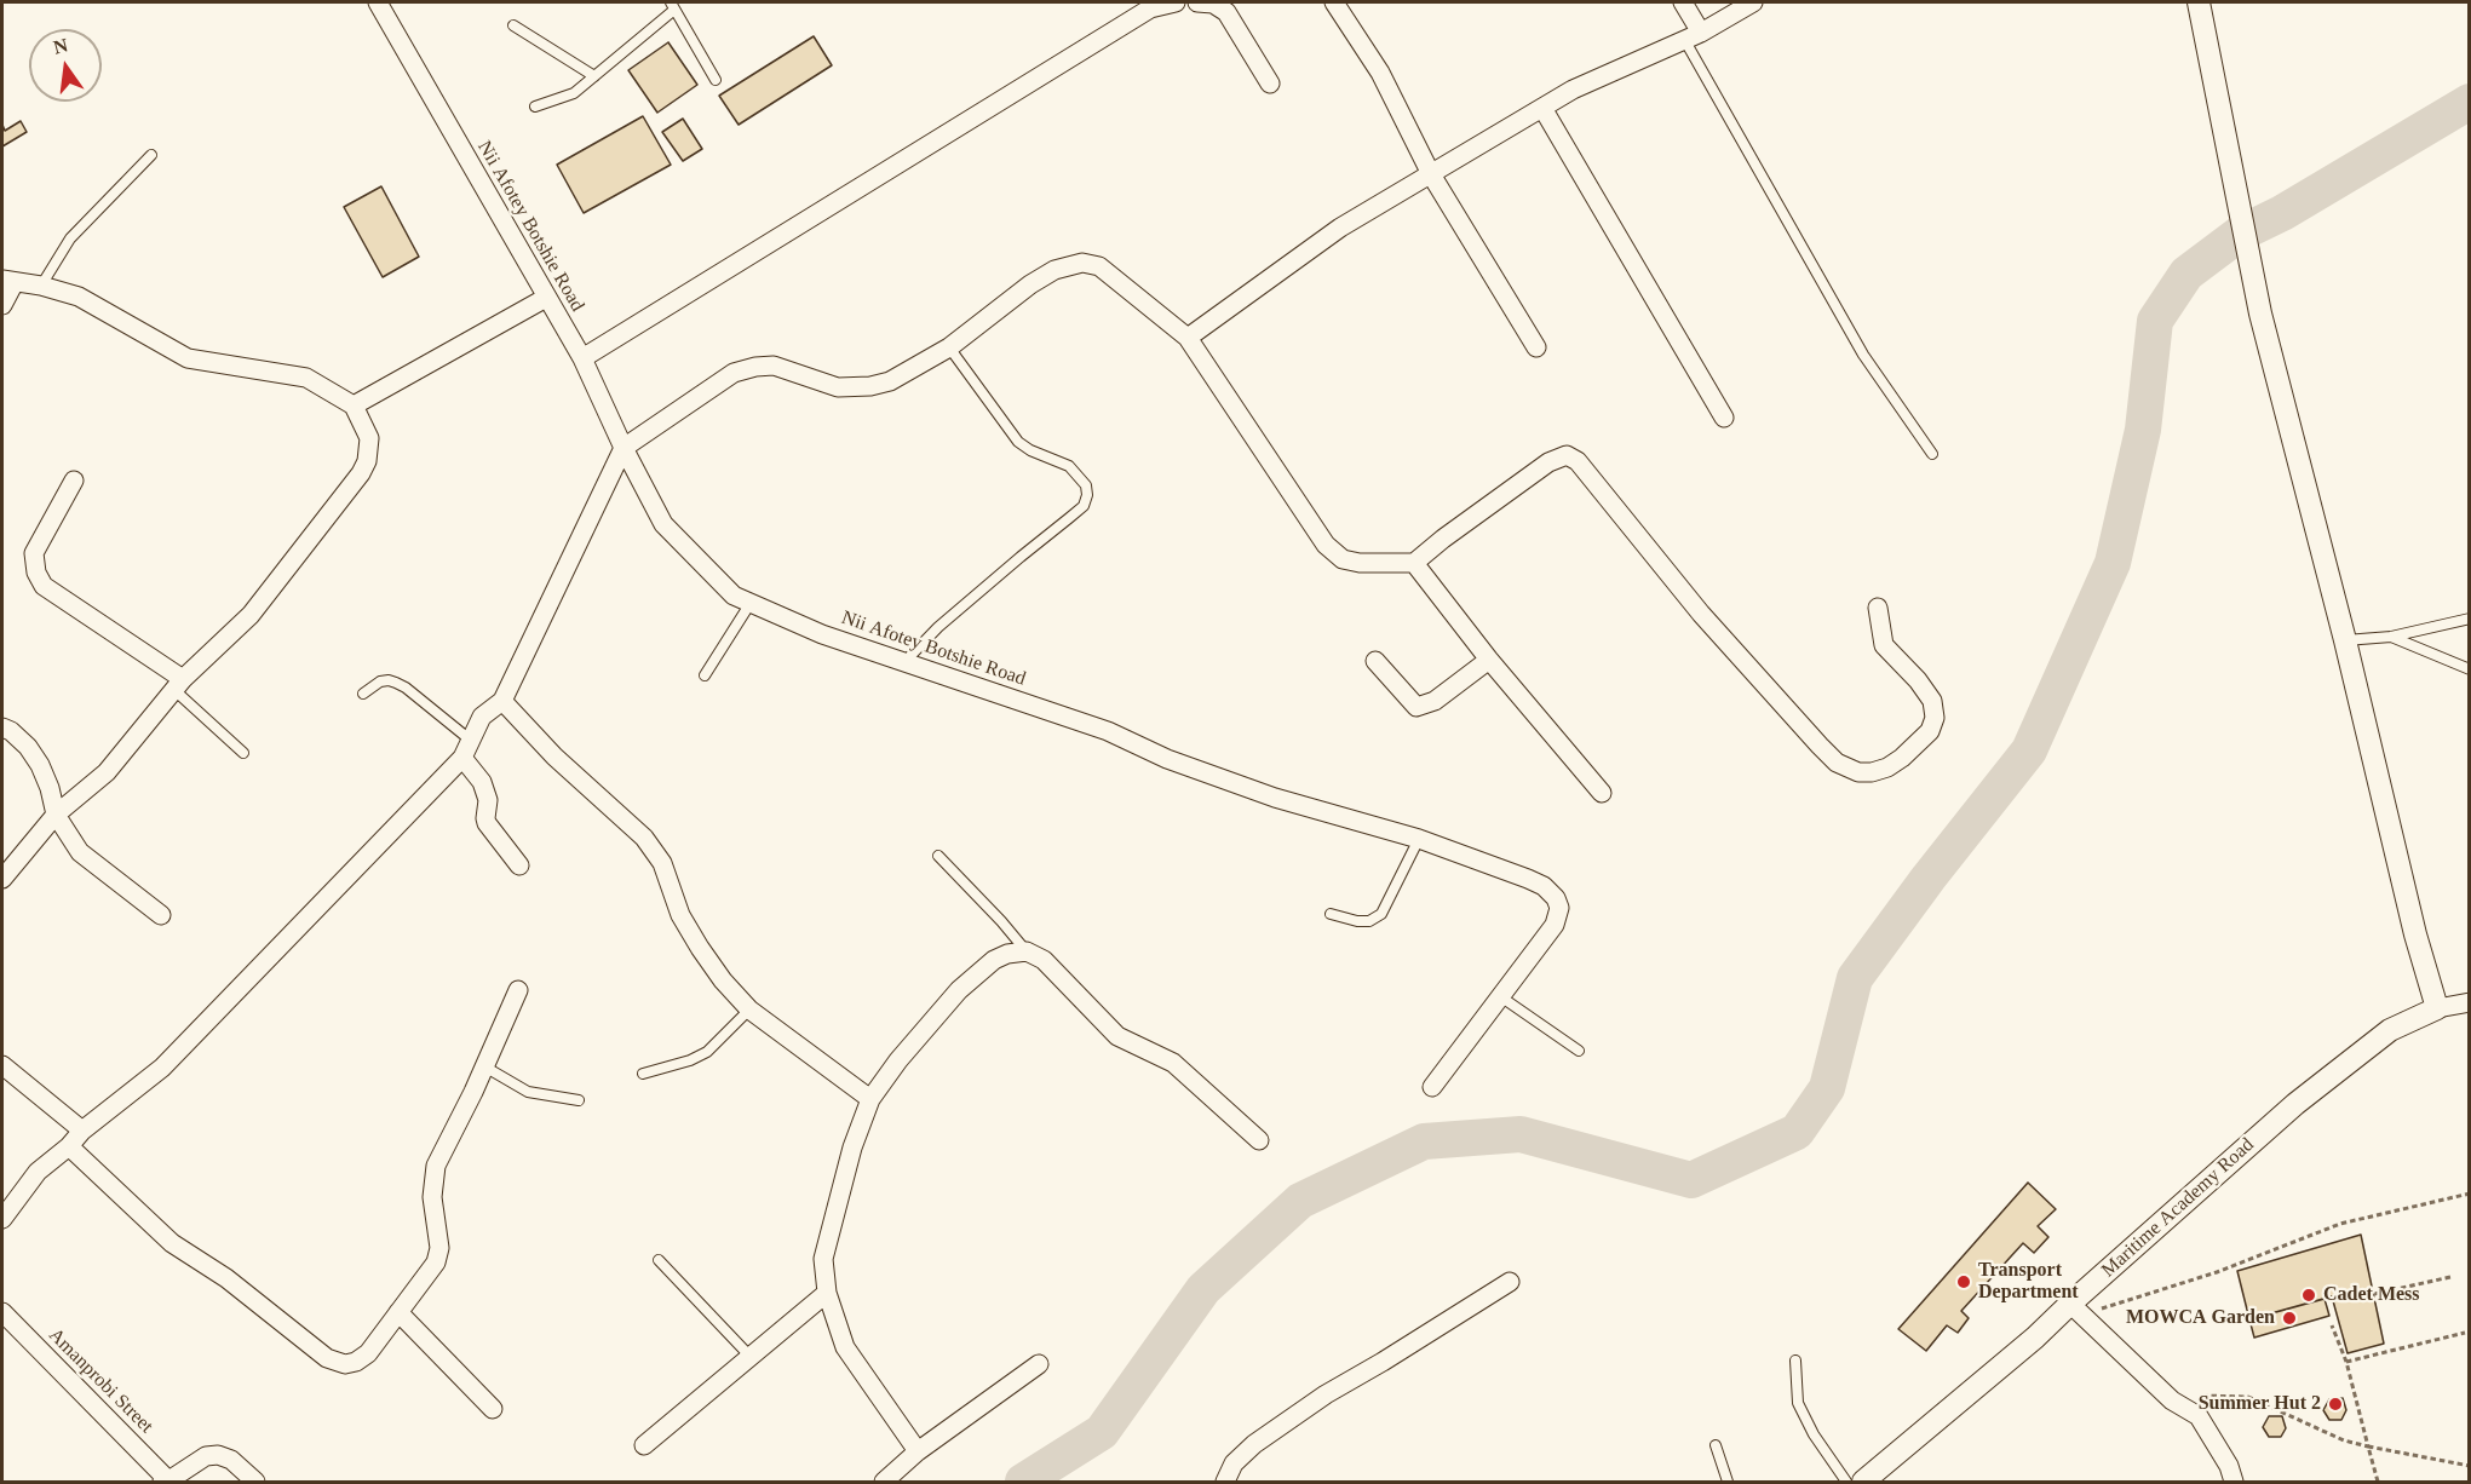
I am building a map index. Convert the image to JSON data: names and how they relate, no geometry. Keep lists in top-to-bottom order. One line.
{"streets":{"street":["Nii Afotey Botshie Road","Maritime Academy Road","Amanprobi Street"]},"places":["Transport Department","Cadet Mess","MOWCA Garden","Summer Hut 2"],"north":"top"}
